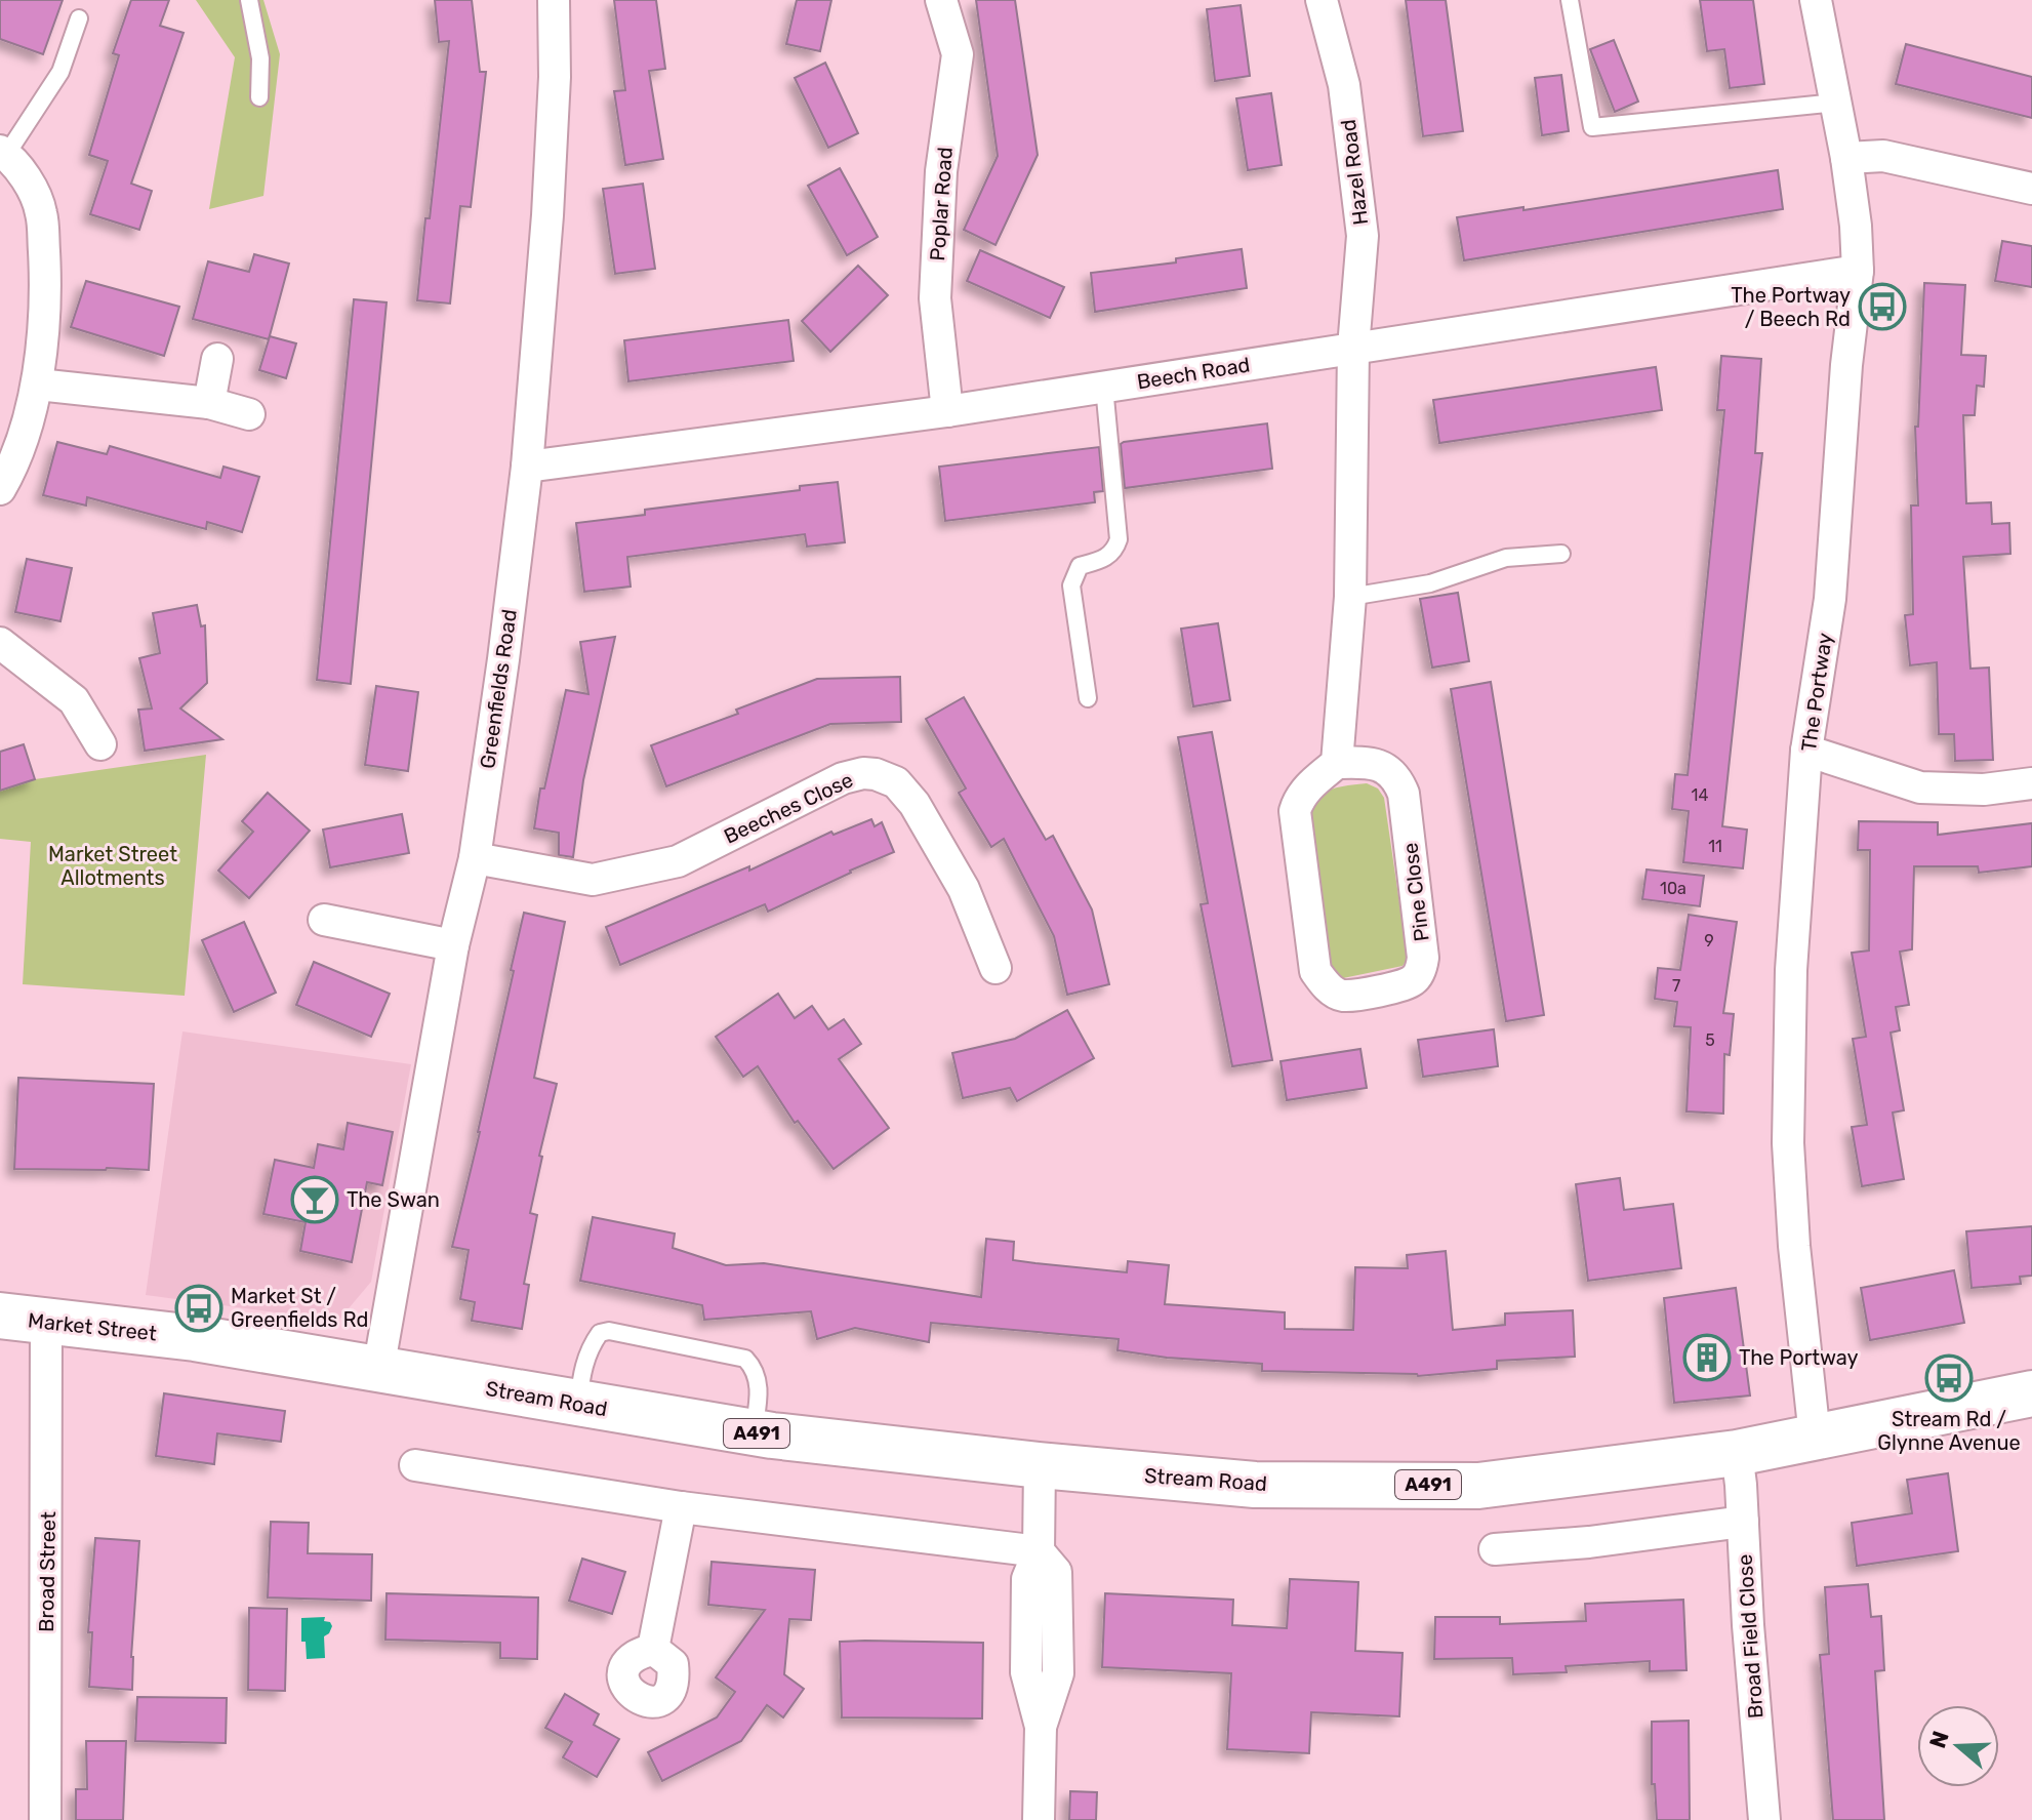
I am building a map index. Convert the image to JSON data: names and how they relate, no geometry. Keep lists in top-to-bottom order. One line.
{"streets":{"highway":["Market Street","Stream Road","A491"],"street":["Hazel Road","Poplar Road","Beech Road","Greenfields Road","The Portway","Beeches Close","Pine Close","Broad Street","Broad Field Close"]},"crossings":[["Hazel Road","Beech Road"],["Poplar Road","Beech Road"],["Beech Road","Greenfields Road"],["Beech Road","The Portway"],["Greenfields Road","Beeches Close"],["Greenfields Road","Market Street"],["Greenfields Road","Stream Road"],["The Portway","Stream Road"],["Market Street","Stream Road"],["Market Street","Broad Street"],["Stream Road","Broad Field Close"]],"parks":["Market Street Allotments"],"places":{"bus stop":["The Portway / Beech Rd","Market St / Greenfields Rd","Stream Rd / Glynne Avenue"],"bar":["The Swan"],"building":["The Portway"]},"house_numbers":["14","11","10a","9","7","5"],"north":"left"}
